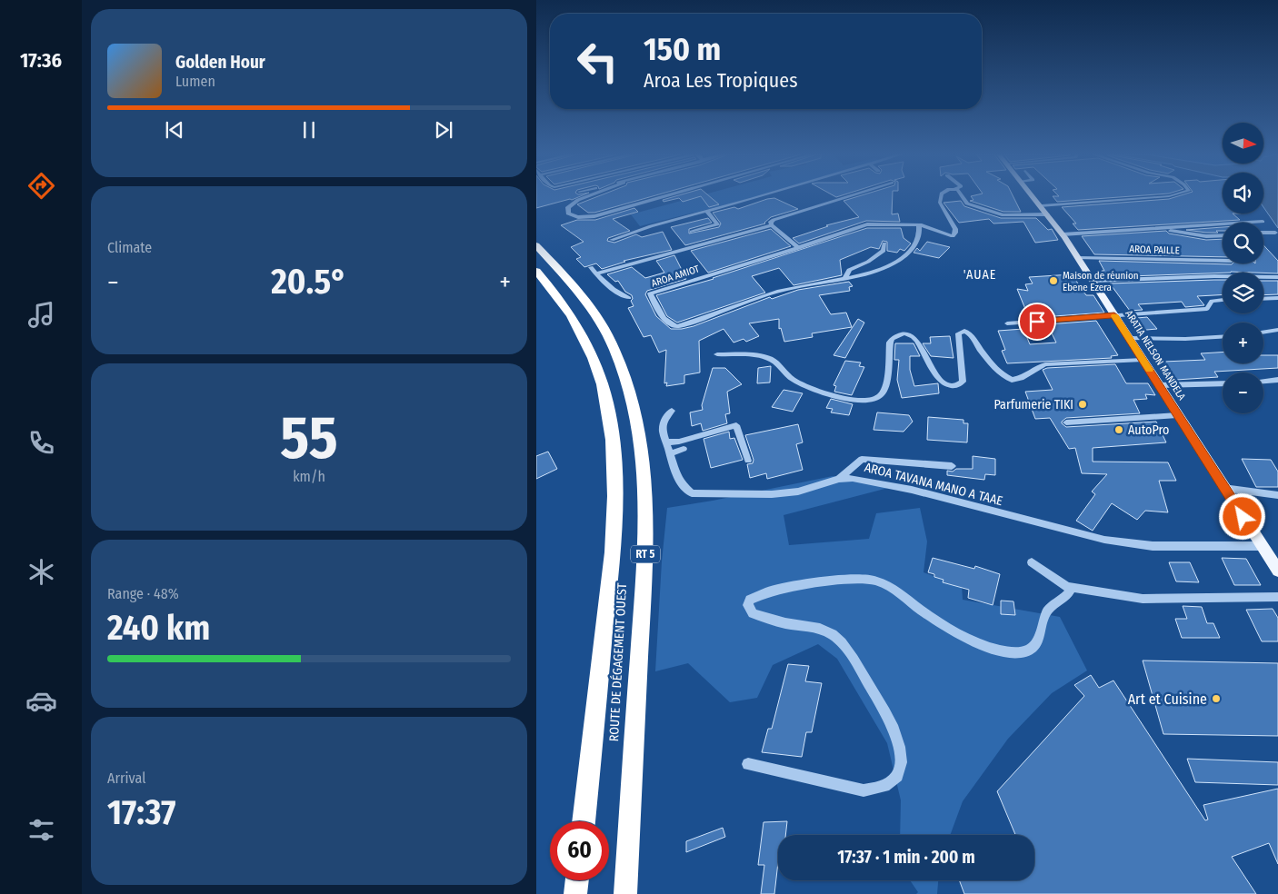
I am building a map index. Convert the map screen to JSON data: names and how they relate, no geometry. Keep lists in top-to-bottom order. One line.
{"streets":{"highway":["RT 5","ROUTE DE DÉGAGEMENT OUEST"],"main road":["ARATIA NELSON MANDELA"],"street":["AROA PAILLE","AROA AMIOT","AROA TAVANA MANO A TAAE"]},"crossings":[["AROA PAILLE","ARATIA NELSON MANDELA"],["ARATIA NELSON MANDELA","AROA TAVANA MANO A TAAE"]],"districts":["'AUAE"],"places":["Maison de réunion Ebene Ezera","Parfumerie TIKI","AutoPro","Art et Cuisine"],"north":"right","page":{"tabs":"17:36","turn":["150 m","Aroa Les Tropiques"],"song":["Golden Hour","Lumen"],"map_buttons":["+","−"],"tile":["Climate",["55","km/h"],["Range · 48%","240 km"],["Arrival","17:37"]],"heat":["−","20.5°","+"],"limit":"60","trip":"17:37 · 1 min · 200 m"}}
